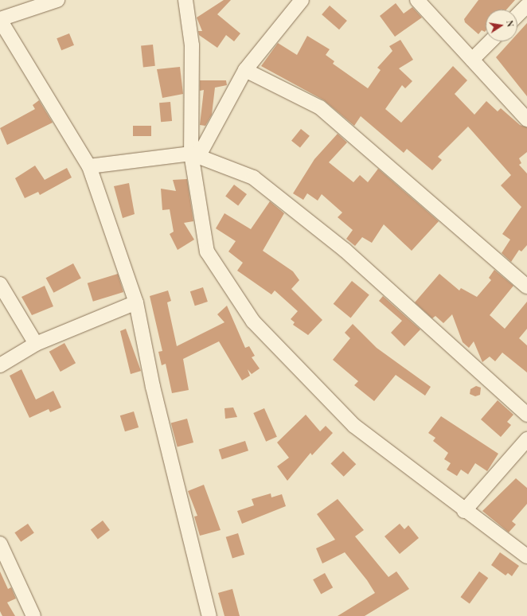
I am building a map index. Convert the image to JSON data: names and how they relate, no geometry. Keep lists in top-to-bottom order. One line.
{"north":"right"}
